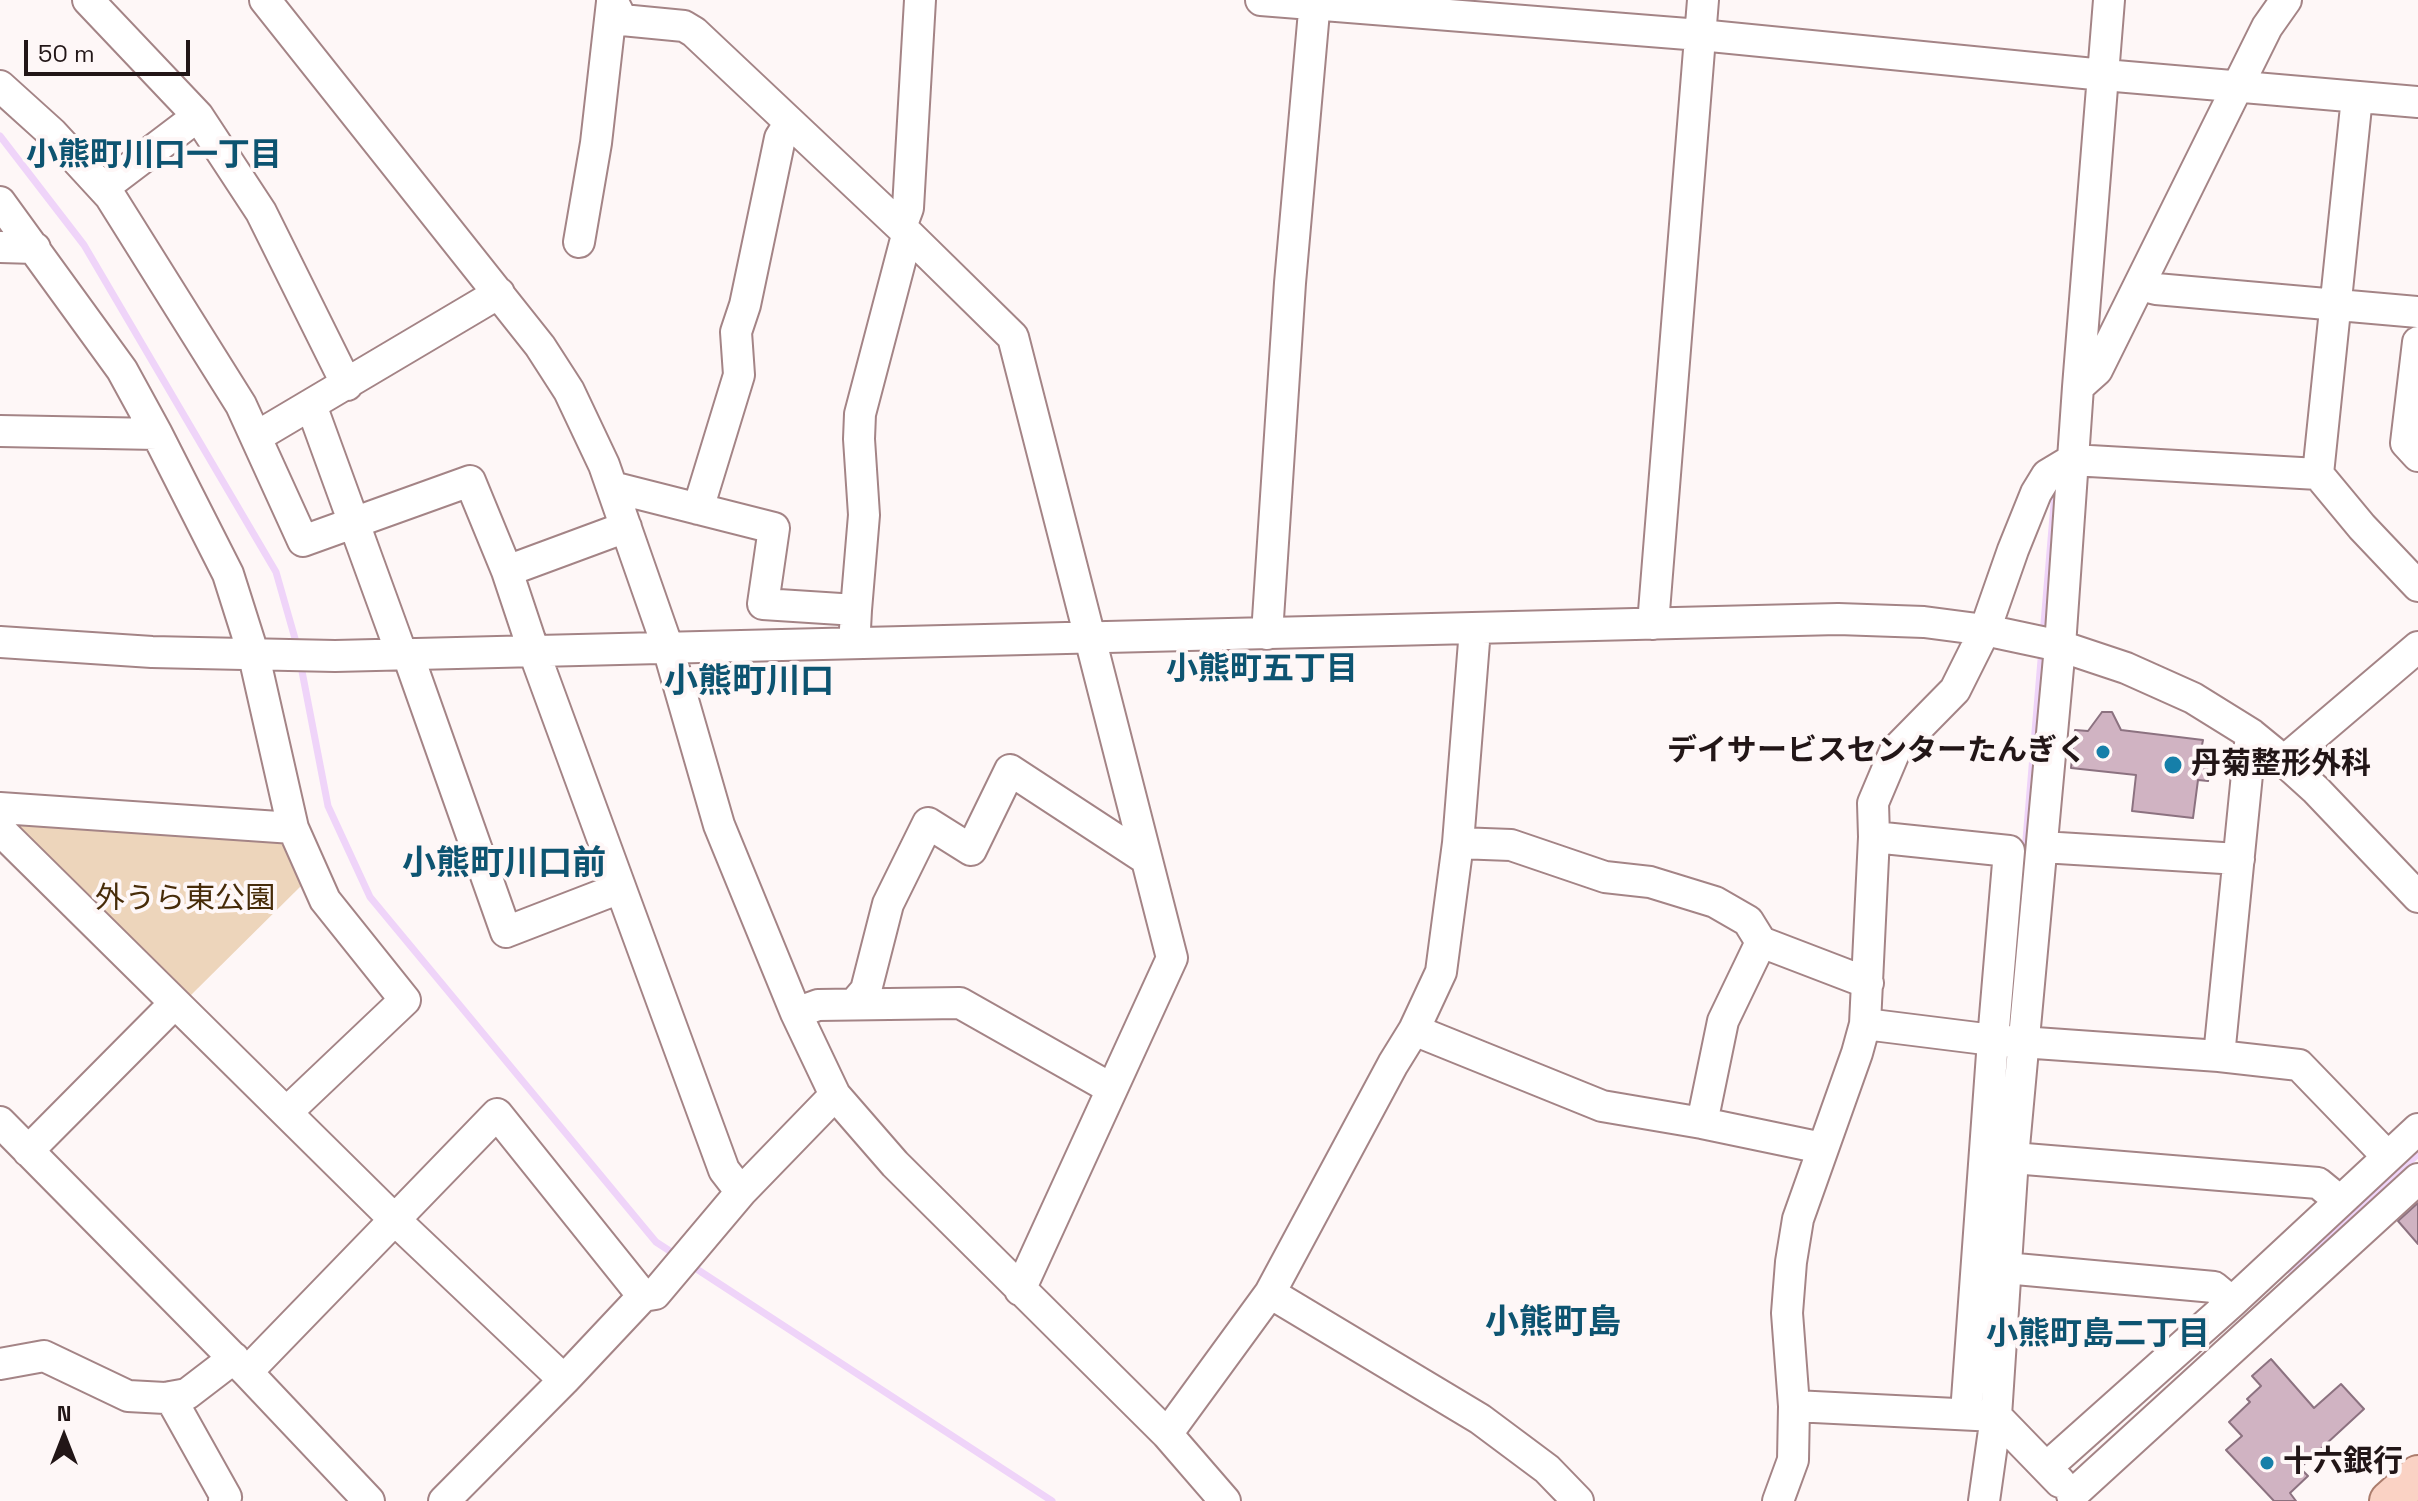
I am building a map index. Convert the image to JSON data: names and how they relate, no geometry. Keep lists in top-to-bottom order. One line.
{"districts":["小熊町川口一丁目","小熊町五丁目","小熊町川口","小熊町川口前","小熊町島","小熊町島二丁目"],"parks":["外うら東公園"],"places":["デイサービスセンターたんぎく","丹菊整形外科","十六銀行"],"scale_bar":"50 m","north":"top"}
